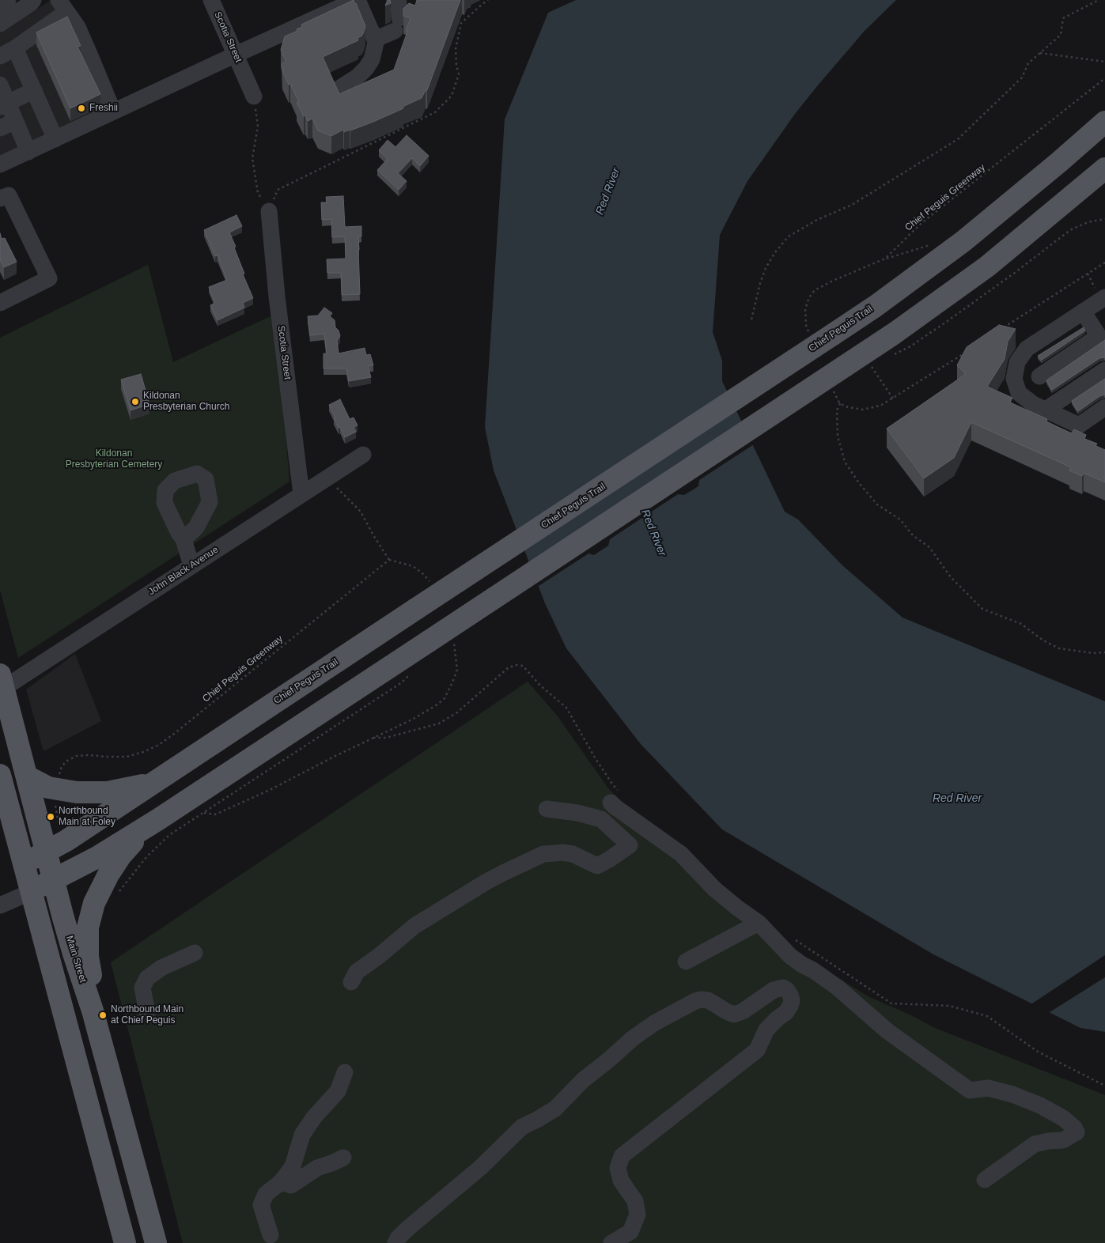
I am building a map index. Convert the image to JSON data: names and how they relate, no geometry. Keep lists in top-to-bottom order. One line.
{"streets":{"main road":["Chief Peguis Trail","Main Street"],"street":["Scotia Street","John Black Avenue"],"path":["Chief Peguis Greenway"]},"crossings":[["Scotia Street","John Black Avenue"],["Chief Peguis Trail","Main Street"],["John Black Avenue","Main Street"]],"water":["Red River"],"parks":["Kildonan Presbyterian Cemetery"],"places":["Freshii","Kildonan Presbyterian Church","Northbound Main at Foley","Northbound Main at Chief Peguis"]}
